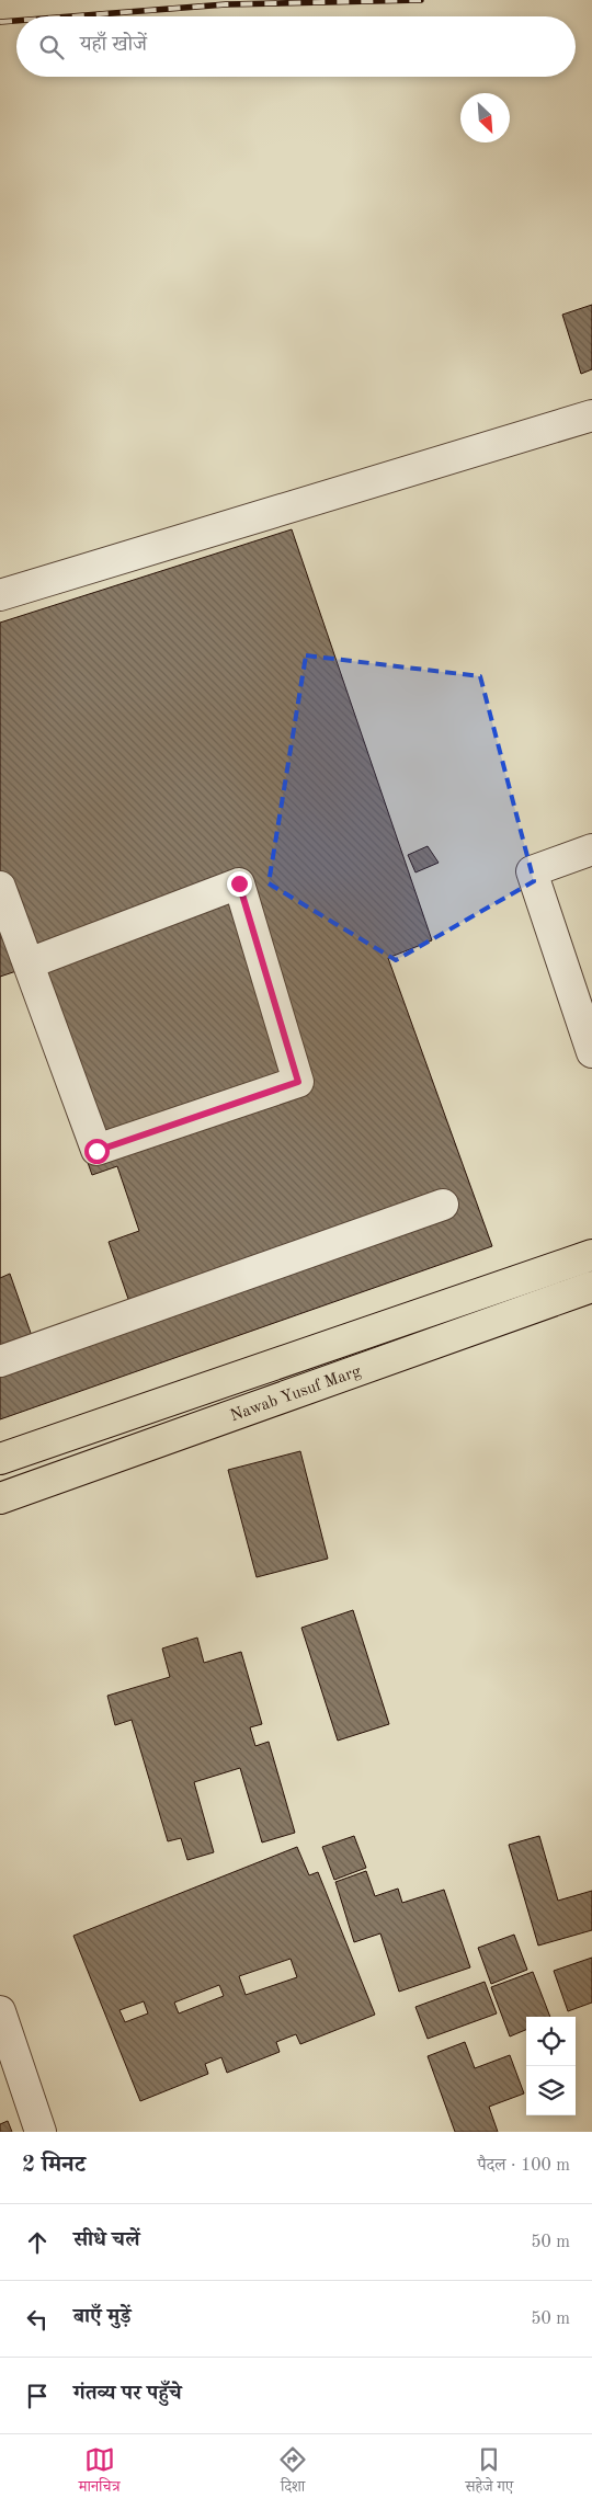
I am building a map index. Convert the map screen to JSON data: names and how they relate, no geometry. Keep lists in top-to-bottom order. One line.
{"streets":{"main road":["Nawab Yusuf Marg"]},"north":"bottom right","page":{"search":"यहाँ खोजें","heading":["2 मिनट","पैदल · 100 m"],"list":[["सीधे चलें","50 m"],["बाएँ मुड़ें","50 m"],"गंतव्य पर पहुँचे"],"nav":["मानचित्र","दिशा","सहेजे गए"]}}
